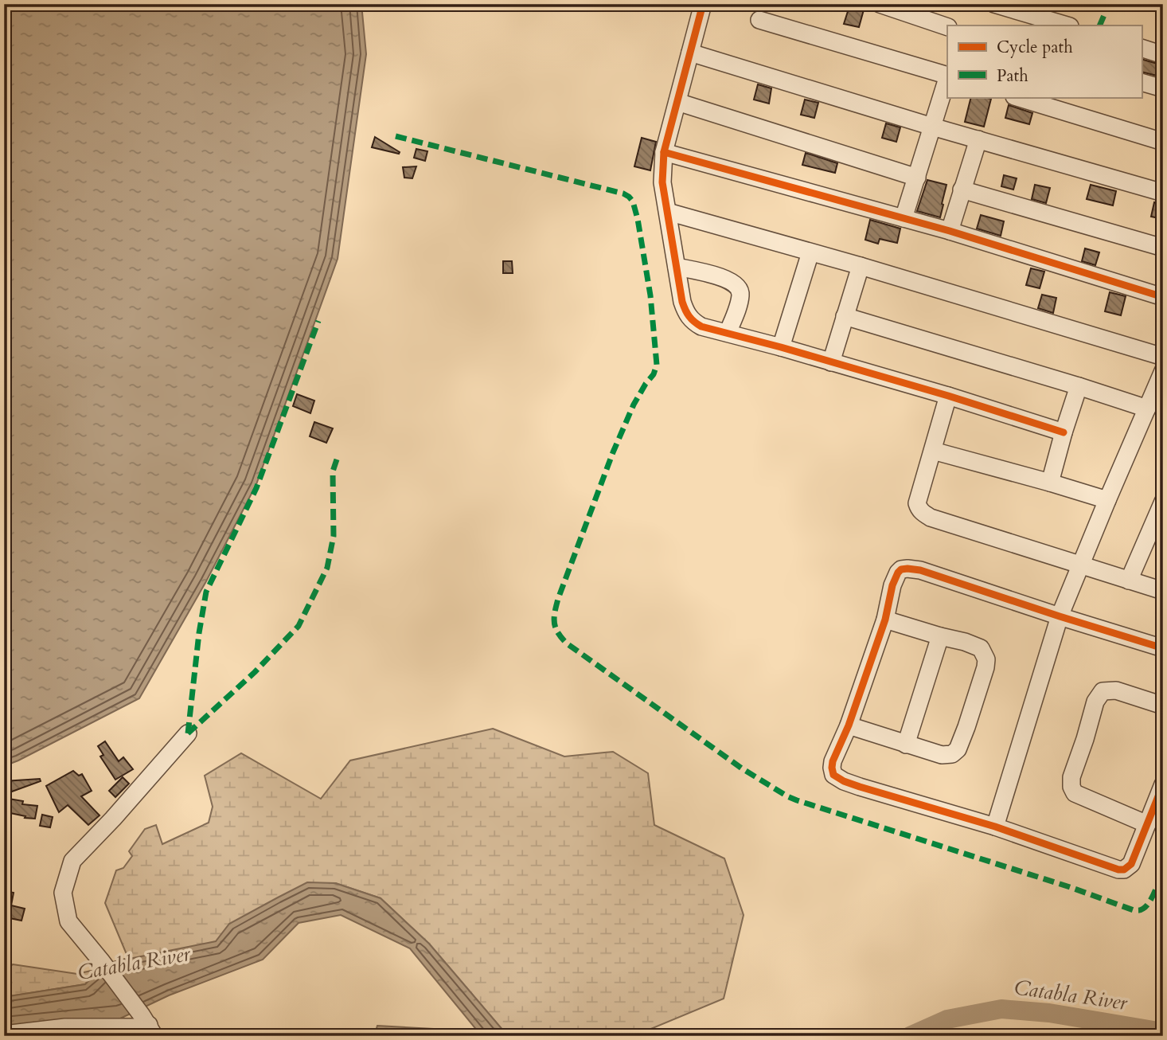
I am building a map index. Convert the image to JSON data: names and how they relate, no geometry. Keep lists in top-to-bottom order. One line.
{"water":["Catabla River"],"legend":["Cycle path","Path"]}
